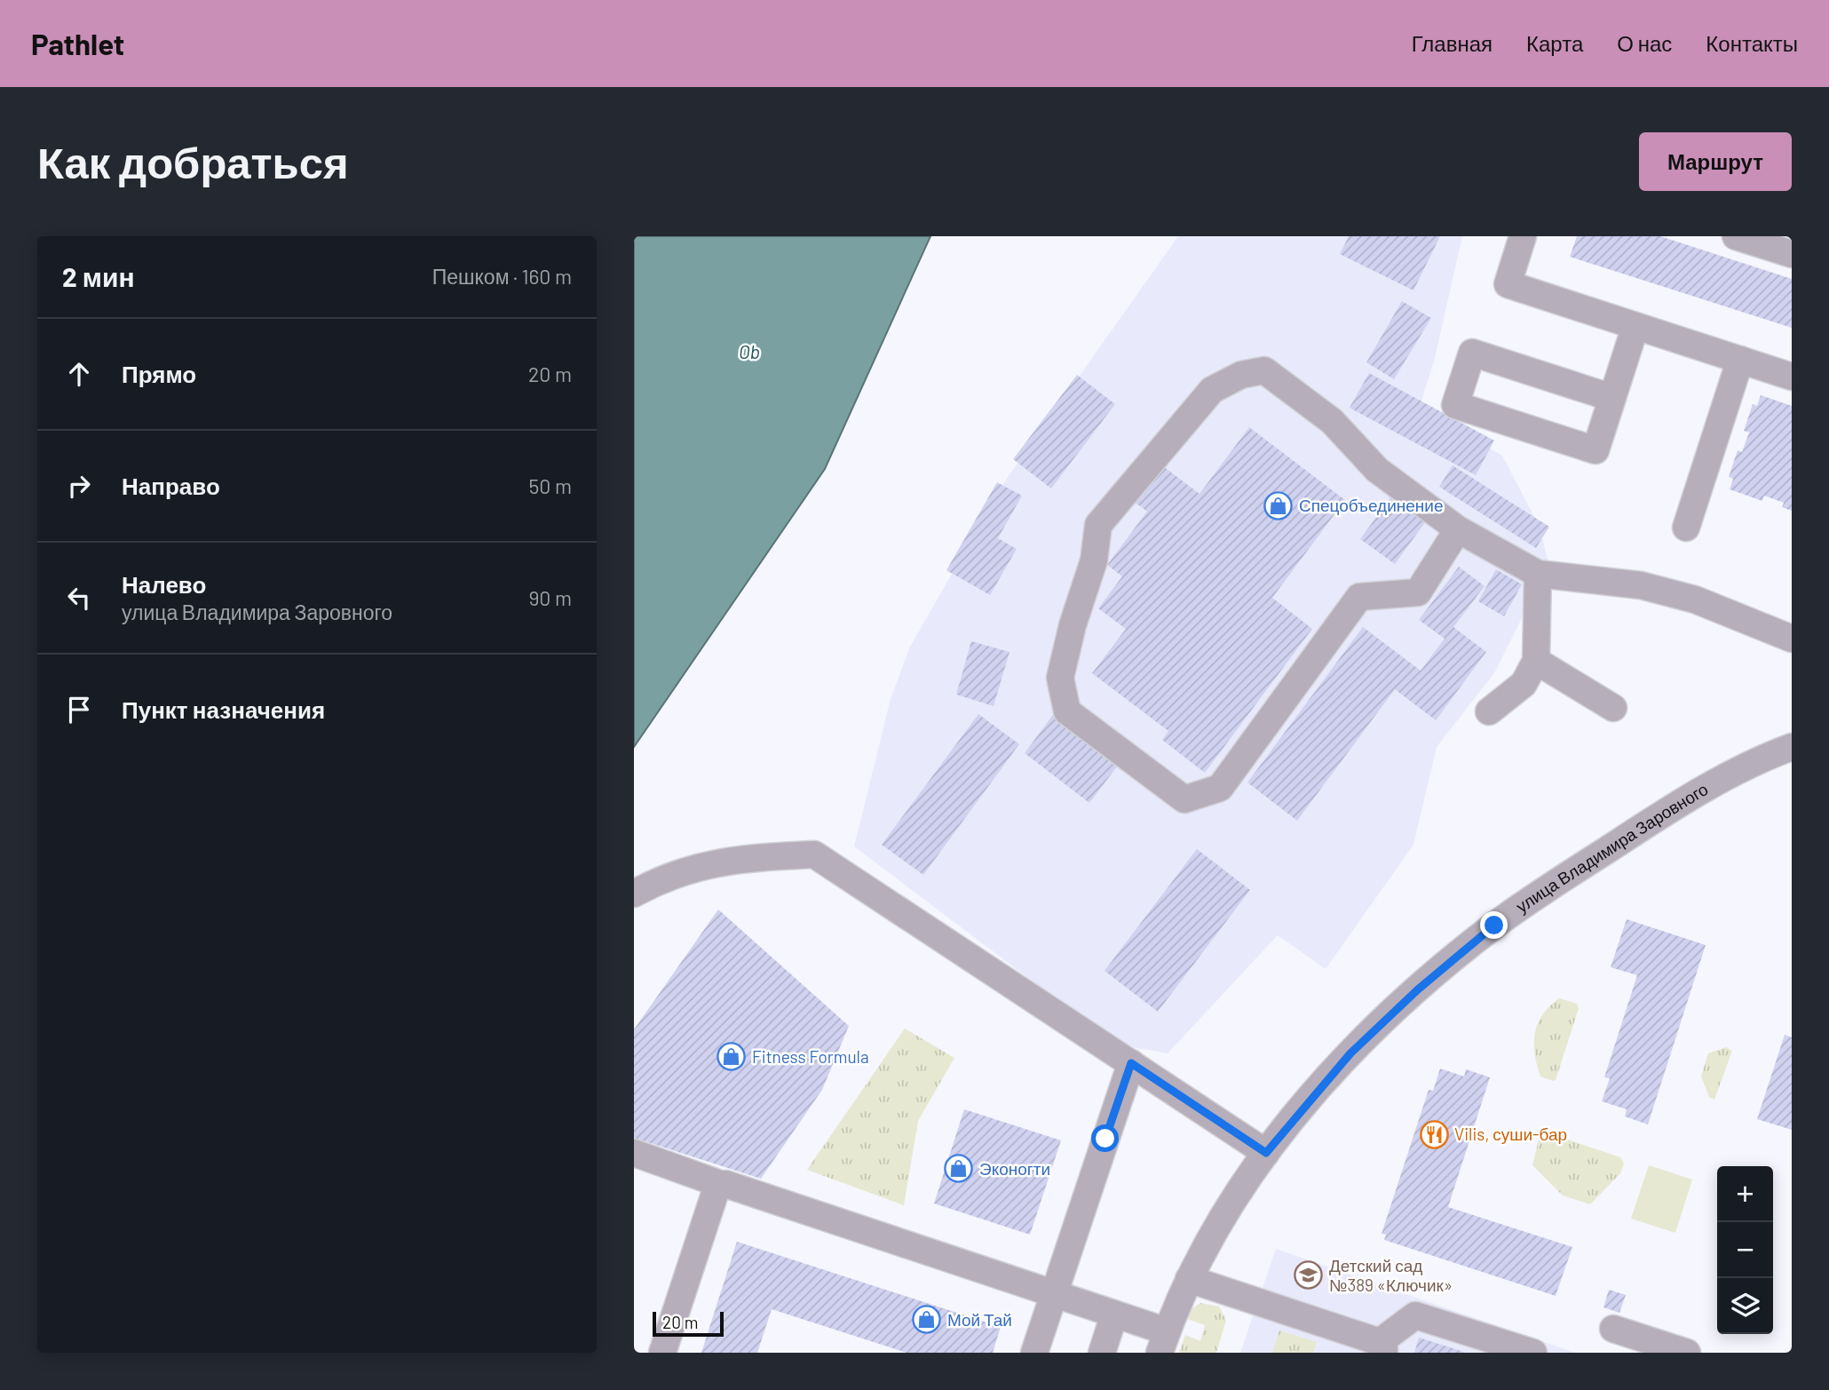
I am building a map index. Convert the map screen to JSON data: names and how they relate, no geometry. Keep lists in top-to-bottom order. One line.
{"streets":{"street":["улица Владимира Заровного"]},"water":["Ob"],"places":{"shop":["Спецобъединение","Fitness Formula","Эконогти","Мой Тай"],"restaurant":["Vilis, суши-бар"],"school or university":["Детский сад №389 «Ключик»"]},"scale_bar":"20 m","page":{"header":"Pathlet","nav":["Главная","Карта","О нас","Контакты"],"buttons":"Маршрут","title":"Как добраться","heading":["2 мин","Пешком · 160 m"],"list":[["Прямо","20 m"],["Направо","50 m"],["Налево","улица Владимира Заровного","90 m"],"Пункт назначения"],"map_buttons":["+","−"],"scale":"20 m"}}
